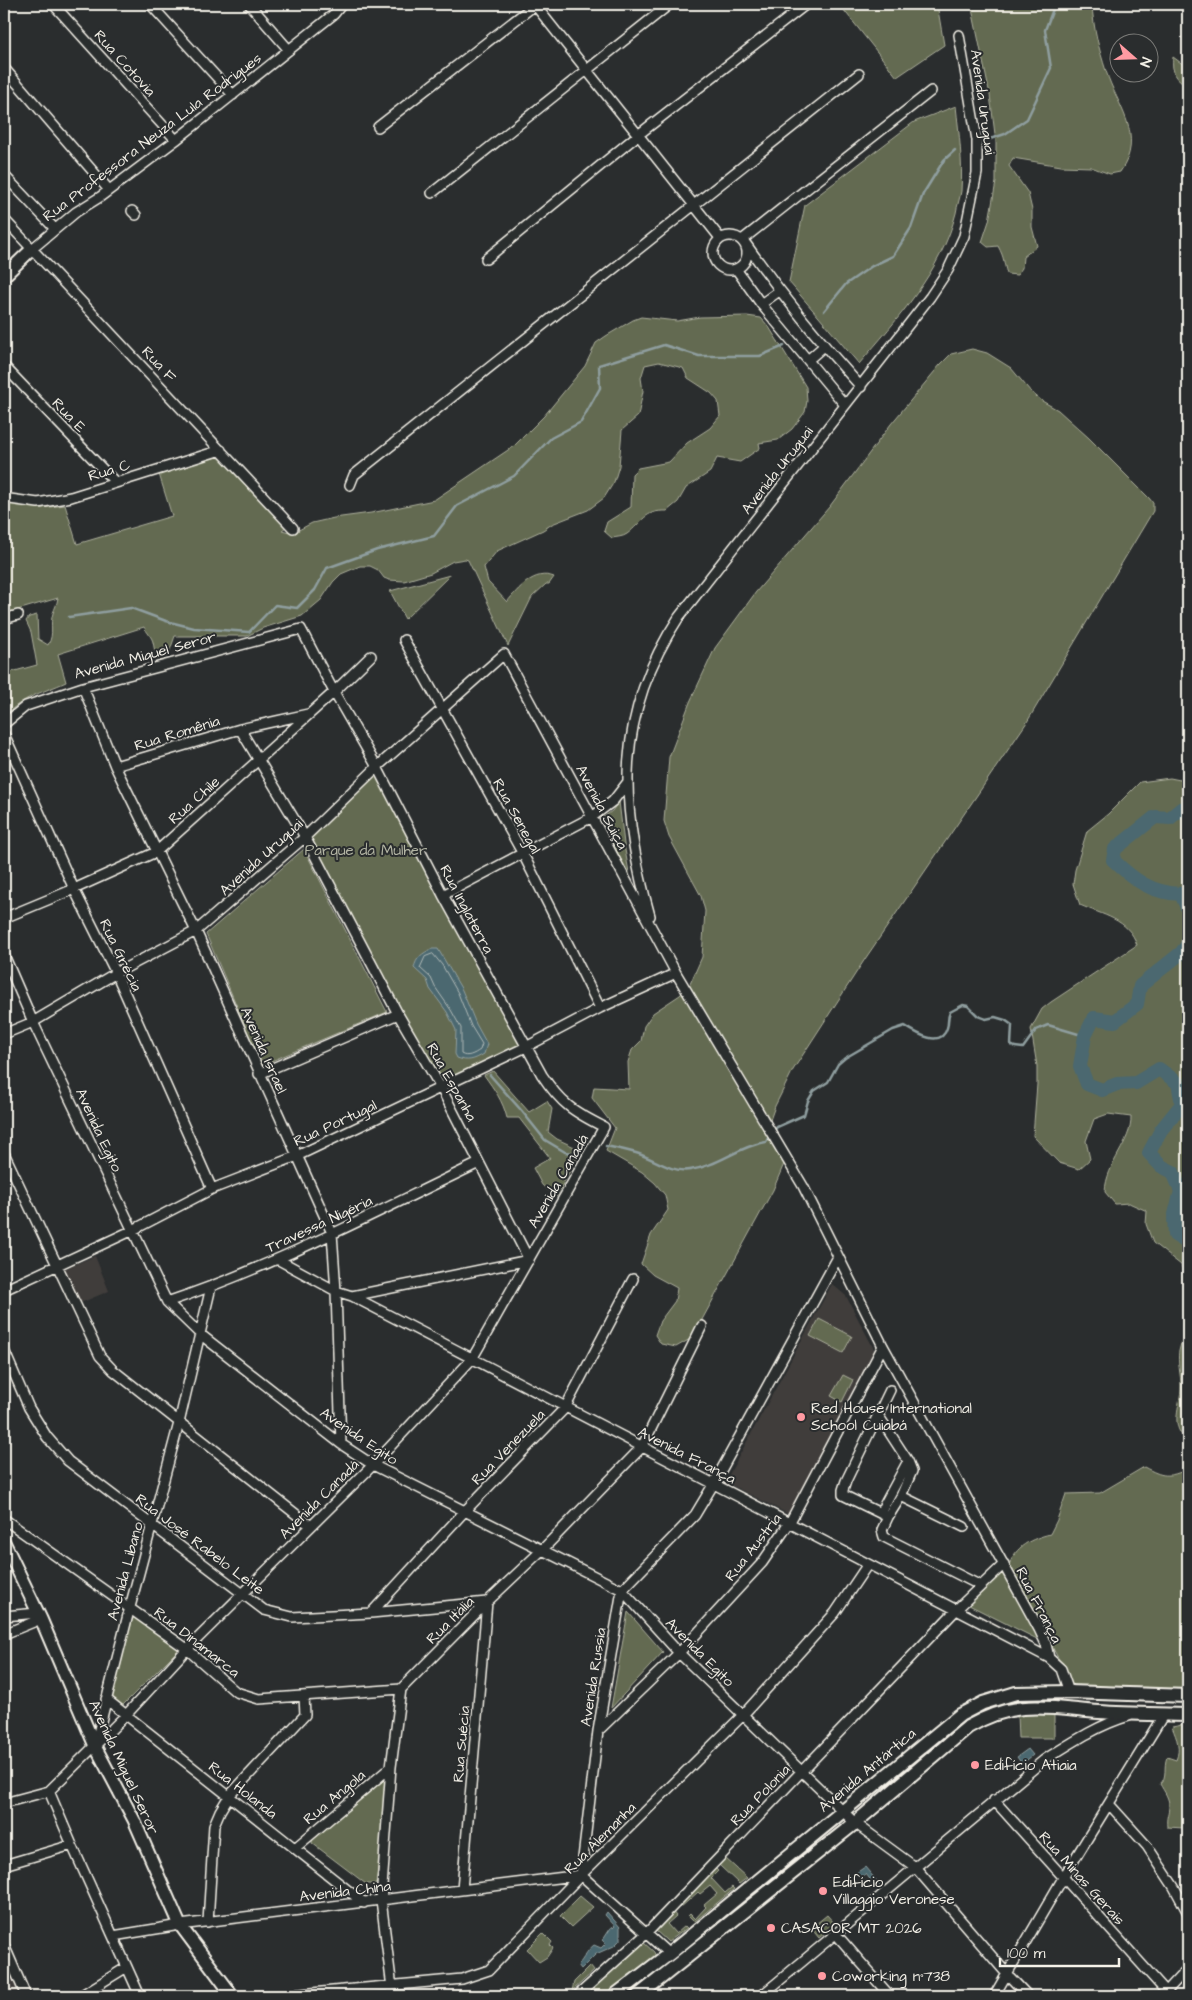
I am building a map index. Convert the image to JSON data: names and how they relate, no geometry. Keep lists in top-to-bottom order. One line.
{"streets":{"main road":["Avenida Antártica"],"street":["Rua Cotovia","Avenida Uruguai","Rua Professora Neuza Lula Rodrigues","Rua F","Rua E","Rua C","Avenida Miguel Seror","Rua Romênia","Rua Chile","Avenida Suiça","Rua Senegal","Rua Inglaterra","Rua Grécia","Avenida Israel","Rua Espanha","Rua Portugal","Avenida Egito","Avenida Canadá","Travessa Nigéria","Rua Venezuela","Avenida França","Rua José Rabelo Leite","Rua Austria","Avenida Libano","Rua França","Rua Itália","Rua Dinamarca","Avenida Russia","Rua Suécia","Rua Holanda","Rua Polonia","Rua Angola","Rua Alemanha","Rua Minas Gerais","Avenida China"]},"crossings":[["Rua Cotovia","Rua Professora Neuza Lula Rodrigues"],["Avenida Uruguai","Avenida Suiça"],["Avenida Uruguai","Rua Senegal"],["Avenida Uruguai","Rua Inglaterra"],["Avenida Uruguai","Rua Grécia"],["Avenida Uruguai","Avenida Israel"],["Avenida Uruguai","Rua Espanha"],["Avenida Uruguai","Avenida Egito"],["Rua Professora Neuza Lula Rodrigues","Rua F"],["Rua F","Rua C"],["Rua E","Rua C"],["Avenida Miguel Seror","Rua Inglaterra"],["Avenida Miguel Seror","Avenida Israel"],["Avenida Miguel Seror","Avenida Canadá"],["Avenida Miguel Seror","Avenida Libano"],["Avenida Miguel Seror","Avenida China"],["Rua Romênia","Rua Chile"],["Rua Romênia","Avenida Israel"],["Rua Romênia","Rua Espanha"],["Rua Chile","Rua Inglaterra"],["Rua Chile","Rua Grécia"],["Rua Chile","Avenida Israel"],["Rua Chile","Rua Espanha"],["Avenida Suiça","Rua Portugal"],["Avenida Suiça","Rua França"],["Rua Senegal","Rua Portugal"],["Rua Inglaterra","Rua Portugal"],["Rua Inglaterra","Avenida Canadá"],["Rua Grécia","Rua Portugal"],["Avenida Israel","Rua Portugal"],["Avenida Israel","Avenida Egito"],["Avenida Israel","Travessa Nigéria"],["Avenida Israel","Avenida França"],["Rua Espanha","Rua Portugal"],["Rua Espanha","Avenida Canadá"],["Rua Espanha","Travessa Nigéria"],["Rua Portugal","Avenida Egito"],["Avenida Egito","Avenida Canadá"],["Avenida Egito","Travessa Nigéria"],["Avenida Egito","Rua Venezuela"],["Avenida Egito","Rua Austria"],["Avenida Egito","Avenida Libano"],["Avenida Egito","Rua Itália"],["Avenida Egito","Avenida Russia"],["Avenida Egito","Avenida Antártica"],["Avenida Egito","Rua Polonia"],["Avenida Egito","Rua Alemanha"],["Avenida Canadá","Avenida França"],["Avenida Canadá","Rua José Rabelo Leite"],["Avenida Canadá","Avenida Libano"],["Avenida Canadá","Rua Dinamarca"],["Avenida Canadá","Rua Holanda"],["Travessa Nigéria","Avenida França"],["Travessa Nigéria","Avenida Libano"],["Rua Venezuela","Avenida França"],["Rua Venezuela","Rua José Rabelo Leite"],["Avenida França","Rua Austria"],["Avenida França","Rua França"],["Avenida França","Rua Itália"],["Avenida França","Avenida Antártica"],["Avenida França","Rua Polonia"],["Avenida França","Rua Alemanha"],["Rua José Rabelo Leite","Avenida Libano"],["Rua José Rabelo Leite","Rua Itália"],["Rua José Rabelo Leite","Rua Suécia"],["Rua Austria","Rua França"],["Rua Austria","Avenida Russia"],["Avenida Libano","Rua Dinamarca"],["Avenida Libano","Rua Holanda"],["Rua Itália","Rua Dinamarca"],["Rua Itália","Rua Suécia"],["Avenida Russia","Rua Alemanha"],["Avenida Russia","Avenida China"],["Rua Suécia","Avenida China"],["Rua Holanda","Rua Angola"],["Rua Holanda","Avenida China"],["Rua Alemanha","Avenida China"]],"parks":["Parque da Mulher"],"places":["Red House International School Cuiabá","Edifício Atiaia","Edifício Villaggio Veronese","CASACOR MT 2026","Coworking n°738"],"scale_bar":"100 m","north":"right"}
